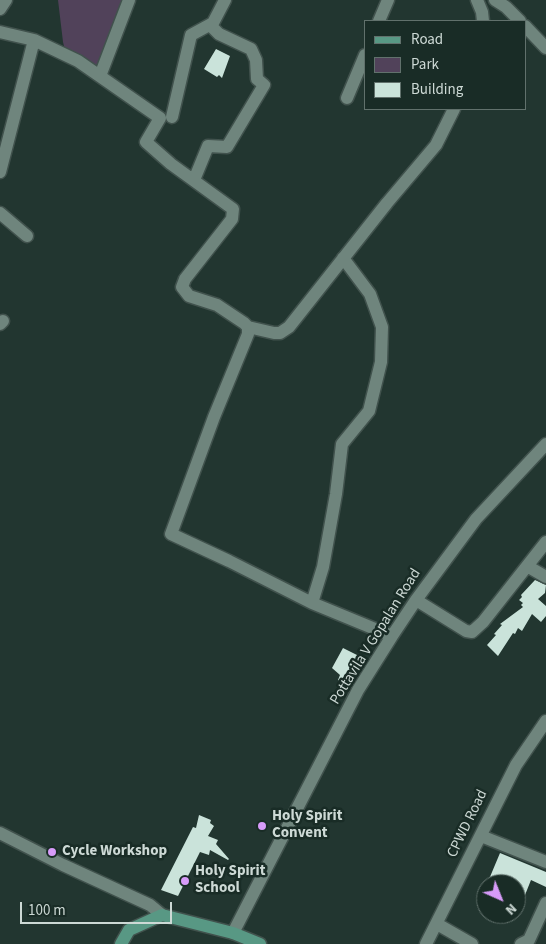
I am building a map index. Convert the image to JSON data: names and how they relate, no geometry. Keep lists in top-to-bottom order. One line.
{"streets":{"street":["Pottavila V Gopalan Road","CPWD Road"]},"places":["Holy Spirit Convent","Cycle Workshop","Holy Spirit School"],"legend":["Road","Park","Building"],"scale_bar":"100 m","north":"bottom right"}
